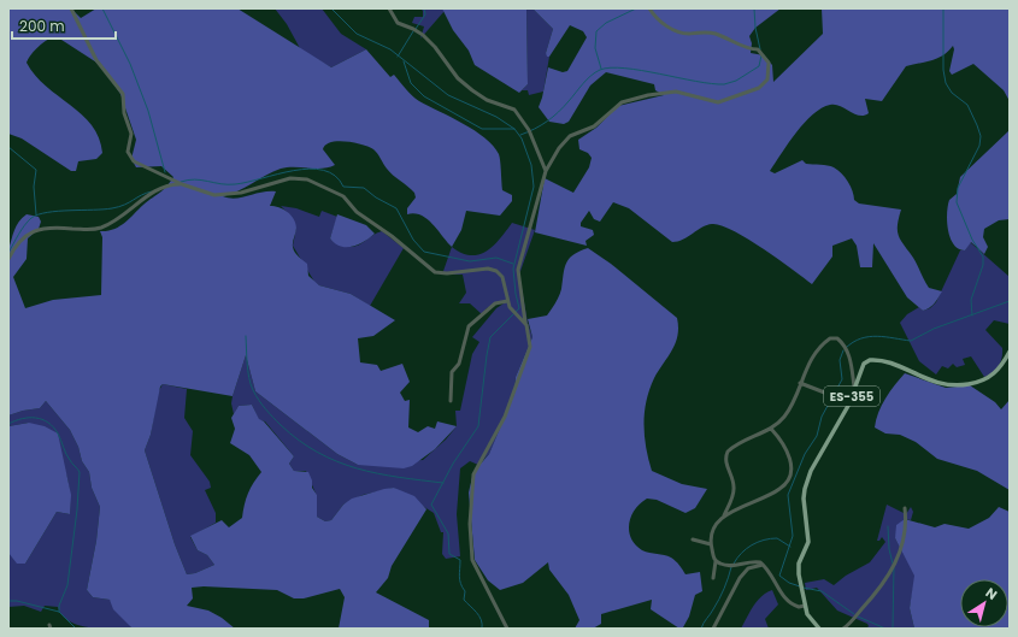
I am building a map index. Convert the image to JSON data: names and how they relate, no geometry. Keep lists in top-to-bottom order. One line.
{"streets":{"main road":["ES-355"]},"scale_bar":"200 m","north":"top right"}
